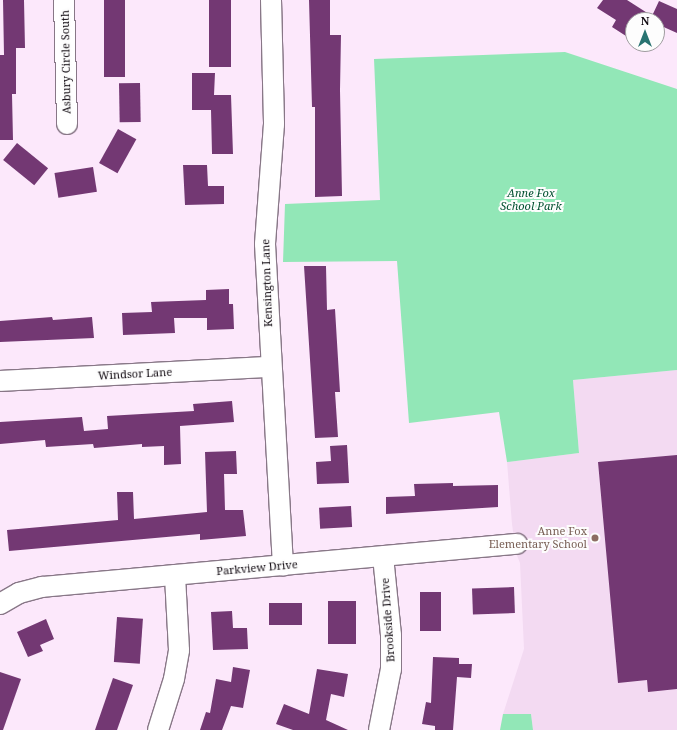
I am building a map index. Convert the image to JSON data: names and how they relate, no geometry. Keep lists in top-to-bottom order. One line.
{"streets":{"street":["Asbury Circle South","Kensington Lane","Windsor Lane","Parkview Drive","Brookside Drive"]},"crossings":[["Kensington Lane","Windsor Lane"],["Kensington Lane","Parkview Drive"],["Parkview Drive","Brookside Drive"]],"parks":["Anne Fox School Park"],"places":["Anne Fox Elementary School"],"north":"top"}
